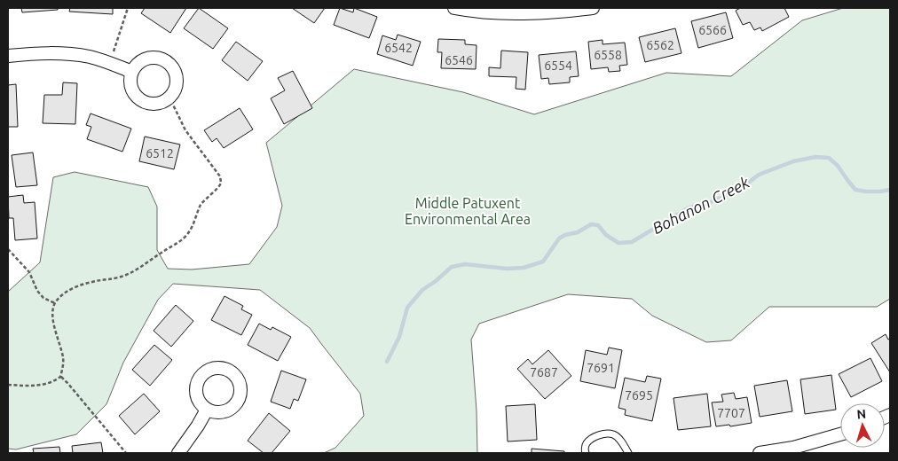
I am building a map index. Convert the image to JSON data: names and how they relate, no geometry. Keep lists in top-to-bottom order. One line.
{"water":["Bohanon Creek"],"parks":["Middle Patuxent Environmental Area"],"house_numbers":["6566","6562","6542","6558","6546","6554","6512","7691","7687","7695","7707"],"north":"top"}
